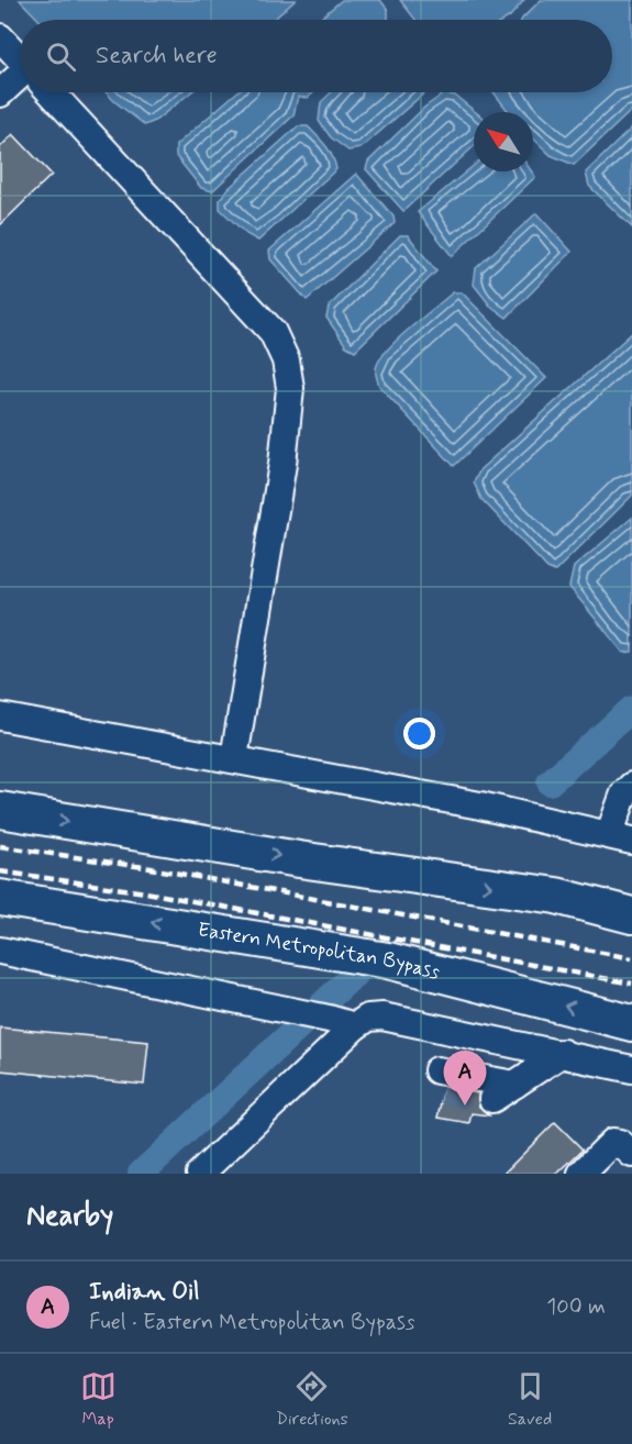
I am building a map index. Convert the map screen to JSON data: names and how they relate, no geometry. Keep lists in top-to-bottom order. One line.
{"streets":{"main road":["Eastern Metropolitan Bypass"]},"north":"top left","page":{"search":"Search here","pins":"A","heading":"Nearby","list":[{"mark":"A","name":"Indian Oil","note":"Fuel · Eastern Metropolitan Bypass","value":"100 m"}],"nav":["Map","Directions","Saved"]}}
